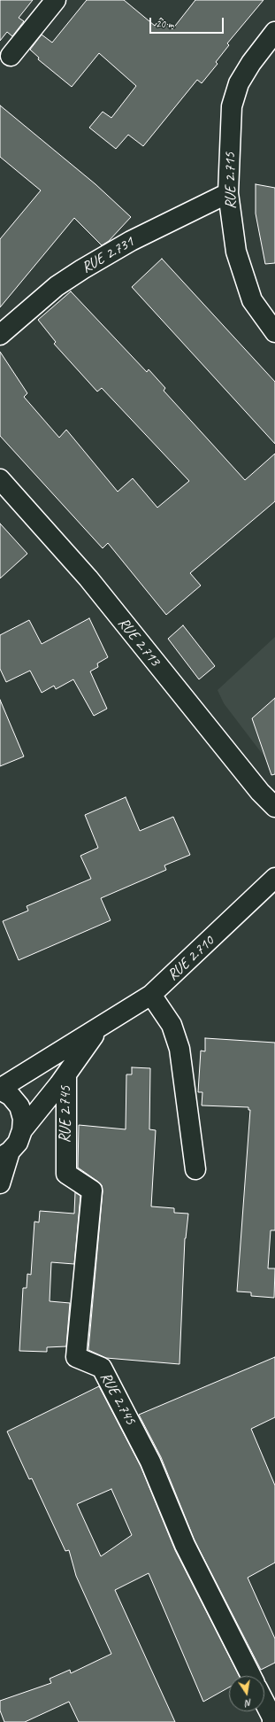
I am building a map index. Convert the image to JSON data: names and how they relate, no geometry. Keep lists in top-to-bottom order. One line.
{"streets":{"street":["RUE 2.715","RUE 2.731","RUE 2.713","RUE 2.710","RUE 2.745"]},"crossings":[["RUE 2.715","RUE 2.731"],["RUE 2.710","RUE 2.745"]],"scale_bar":"20 m","north":"bottom"}
